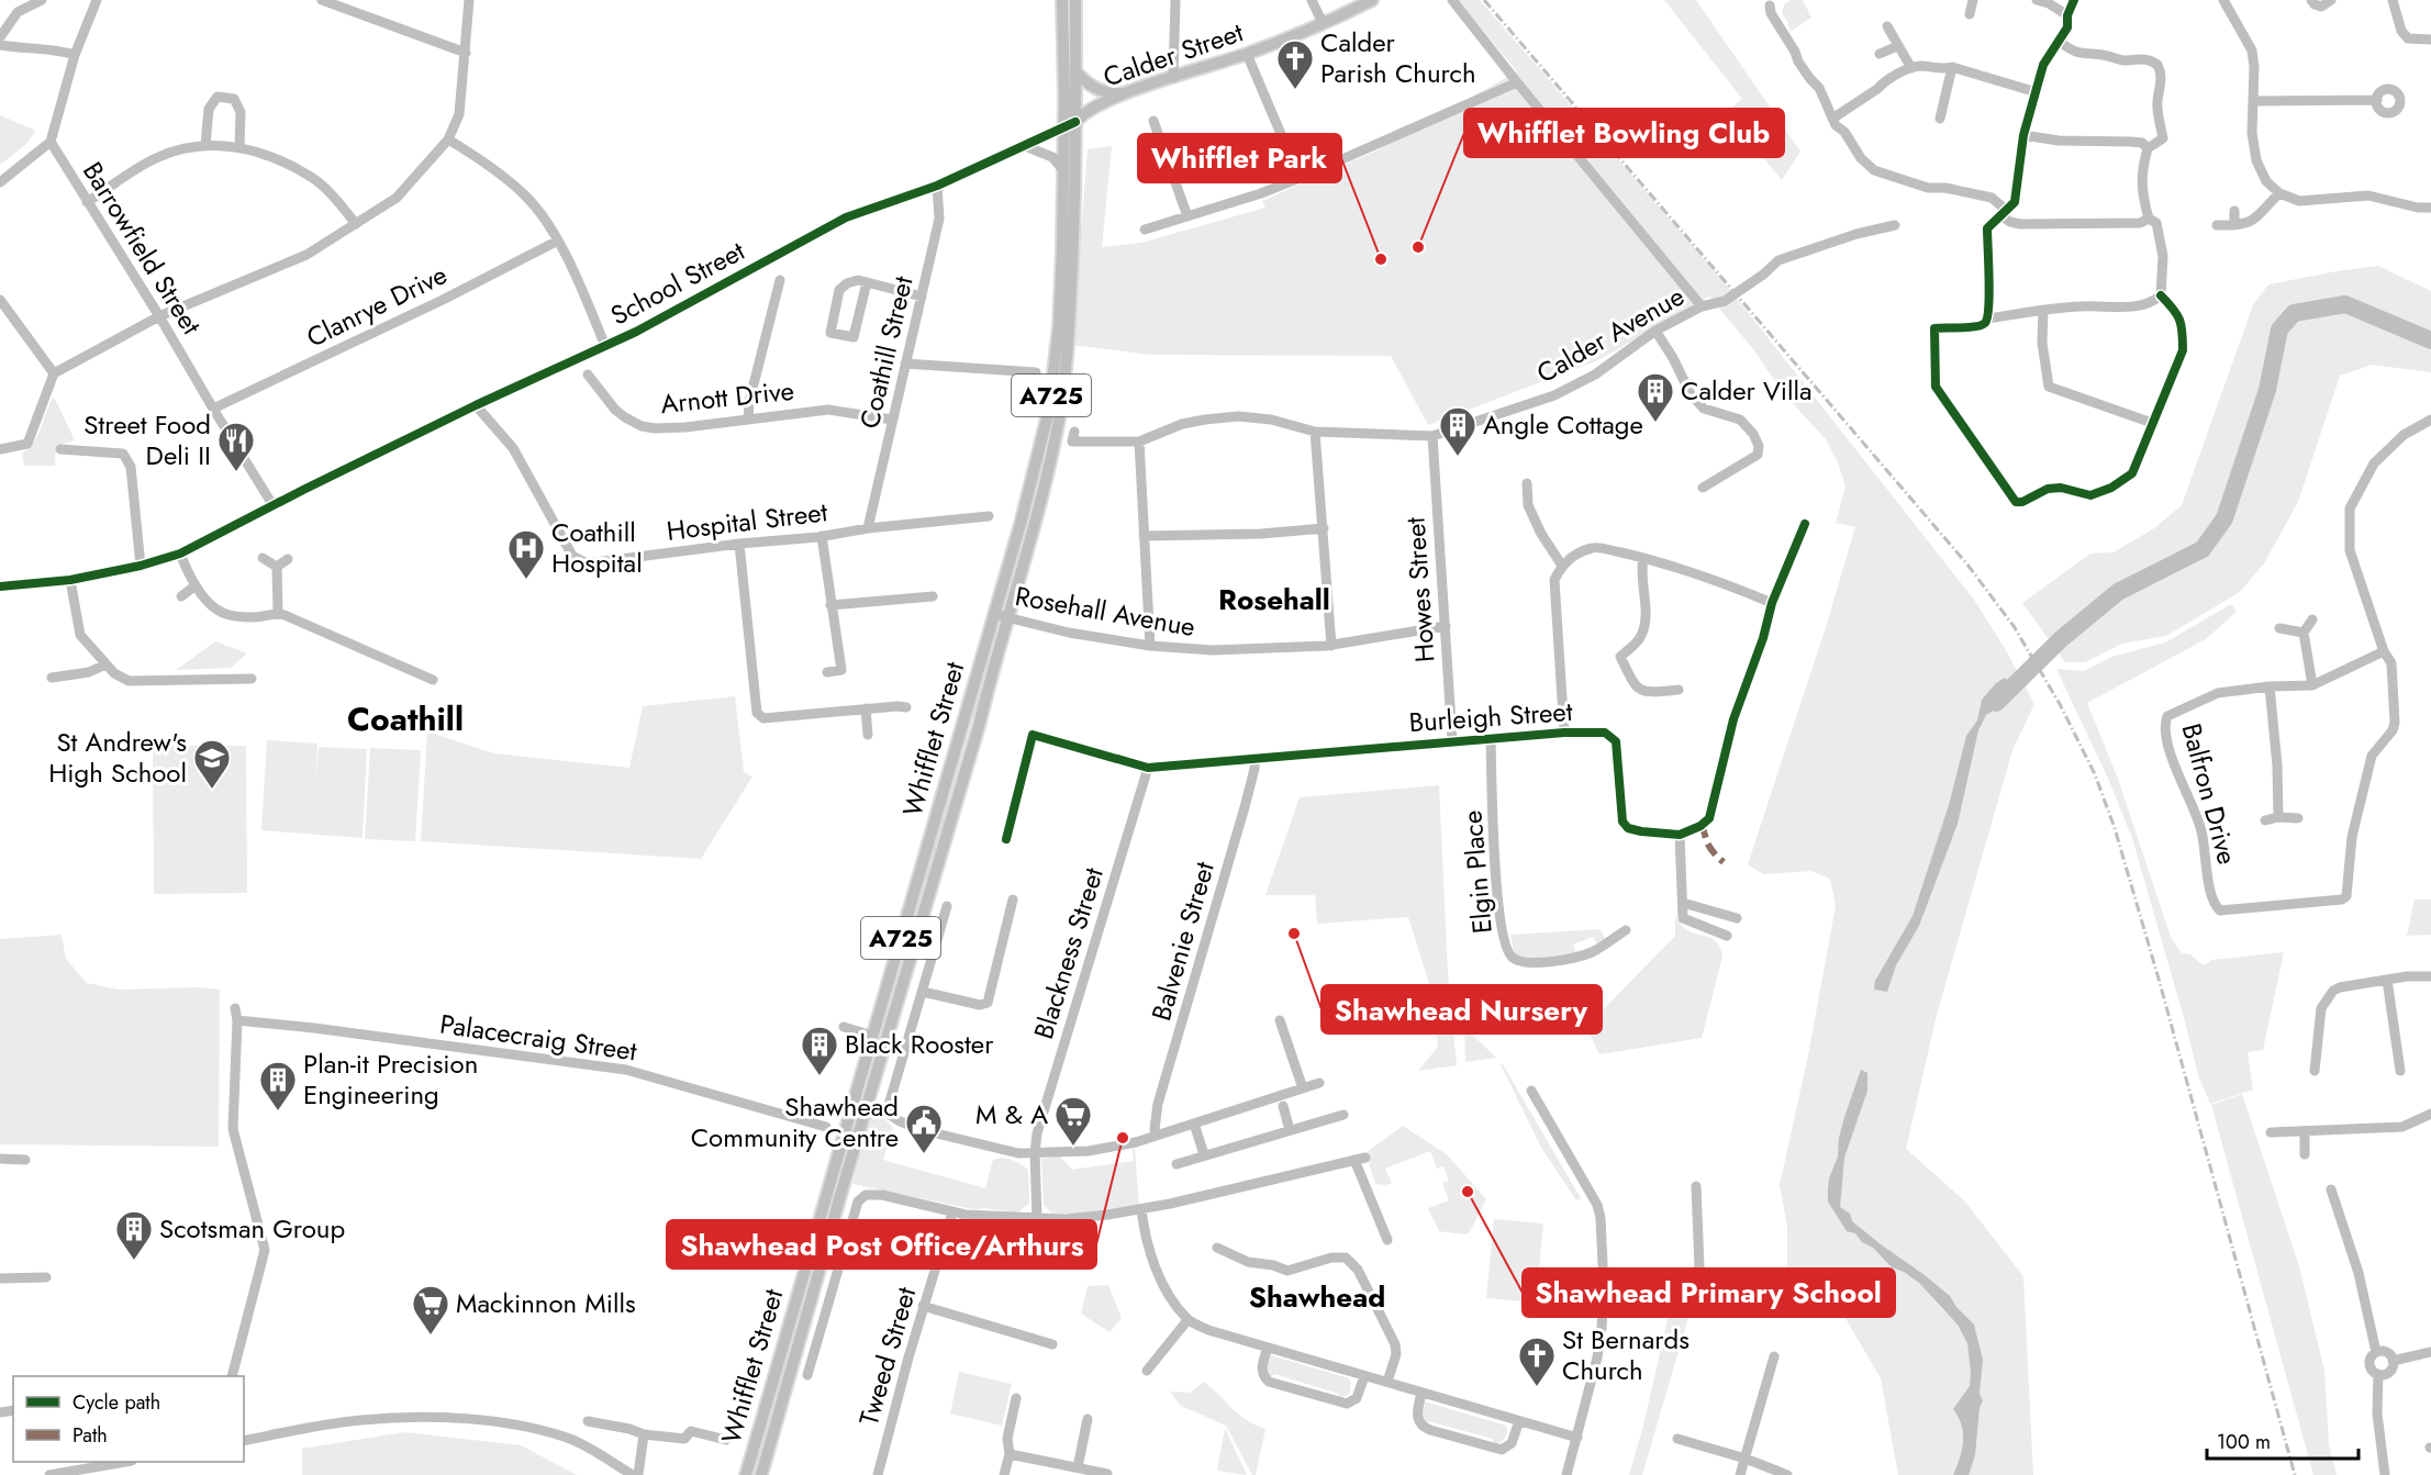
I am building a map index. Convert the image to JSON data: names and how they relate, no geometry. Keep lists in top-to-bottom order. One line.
{"streets":{"main road":["Calder Street","A725","Whifflet Street"],"street":["Barrowfield Street","School Street","Clanrye Drive","Calder Avenue","Coathill Street","Arnott Drive","Hospital Street","Howes Street","Rosehall Avenue","Burleigh Street","Balfron Drive","Elgin Place","Balvenie Street","Blackness Street","Palacecraig Street","Tweed Street"]},"crossings":[["Calder Street","School Street"],["Calder Street","Whifflet Street"],["Barrowfield Street","School Street"],["Barrowfield Street","Clanrye Drive"],["School Street","Coathill Street"],["School Street","Hospital Street"],["School Street","Whifflet Street"],["Calder Avenue","Howes Street"],["Coathill Street","Arnott Drive"],["Coathill Street","Hospital Street"],["Howes Street","Rosehall Avenue"],["Howes Street","Burleigh Street"],["Rosehall Avenue","Whifflet Street"],["Burleigh Street","Elgin Place"],["Burleigh Street","Balvenie Street"],["Burleigh Street","Blackness Street"]],"districts":["Rosehall","Coathill","Shawhead"],"places":{"church":["Calder Parish Church","St Bernards Church"],"other":["Whifflet Bowling Club","Whifflet Park","Shawhead Nursery","Shawhead Post Office/Arthurs","Shawhead Primary School"],"building":["Calder Villa","Angle Cottage","Black Rooster","Plan-it Precision Engineering","Scotsman Group"],"restaurant":["Street Food Deli II"],"hospital":["Coathill Hospital"],"school or university":["St Andrew's High School"],"supermarket":["M & A","Mackinnon Mills"],"public building":["Shawhead Community Centre"]},"legend":["Cycle path","Path"],"scale_bar":"100 m"}
